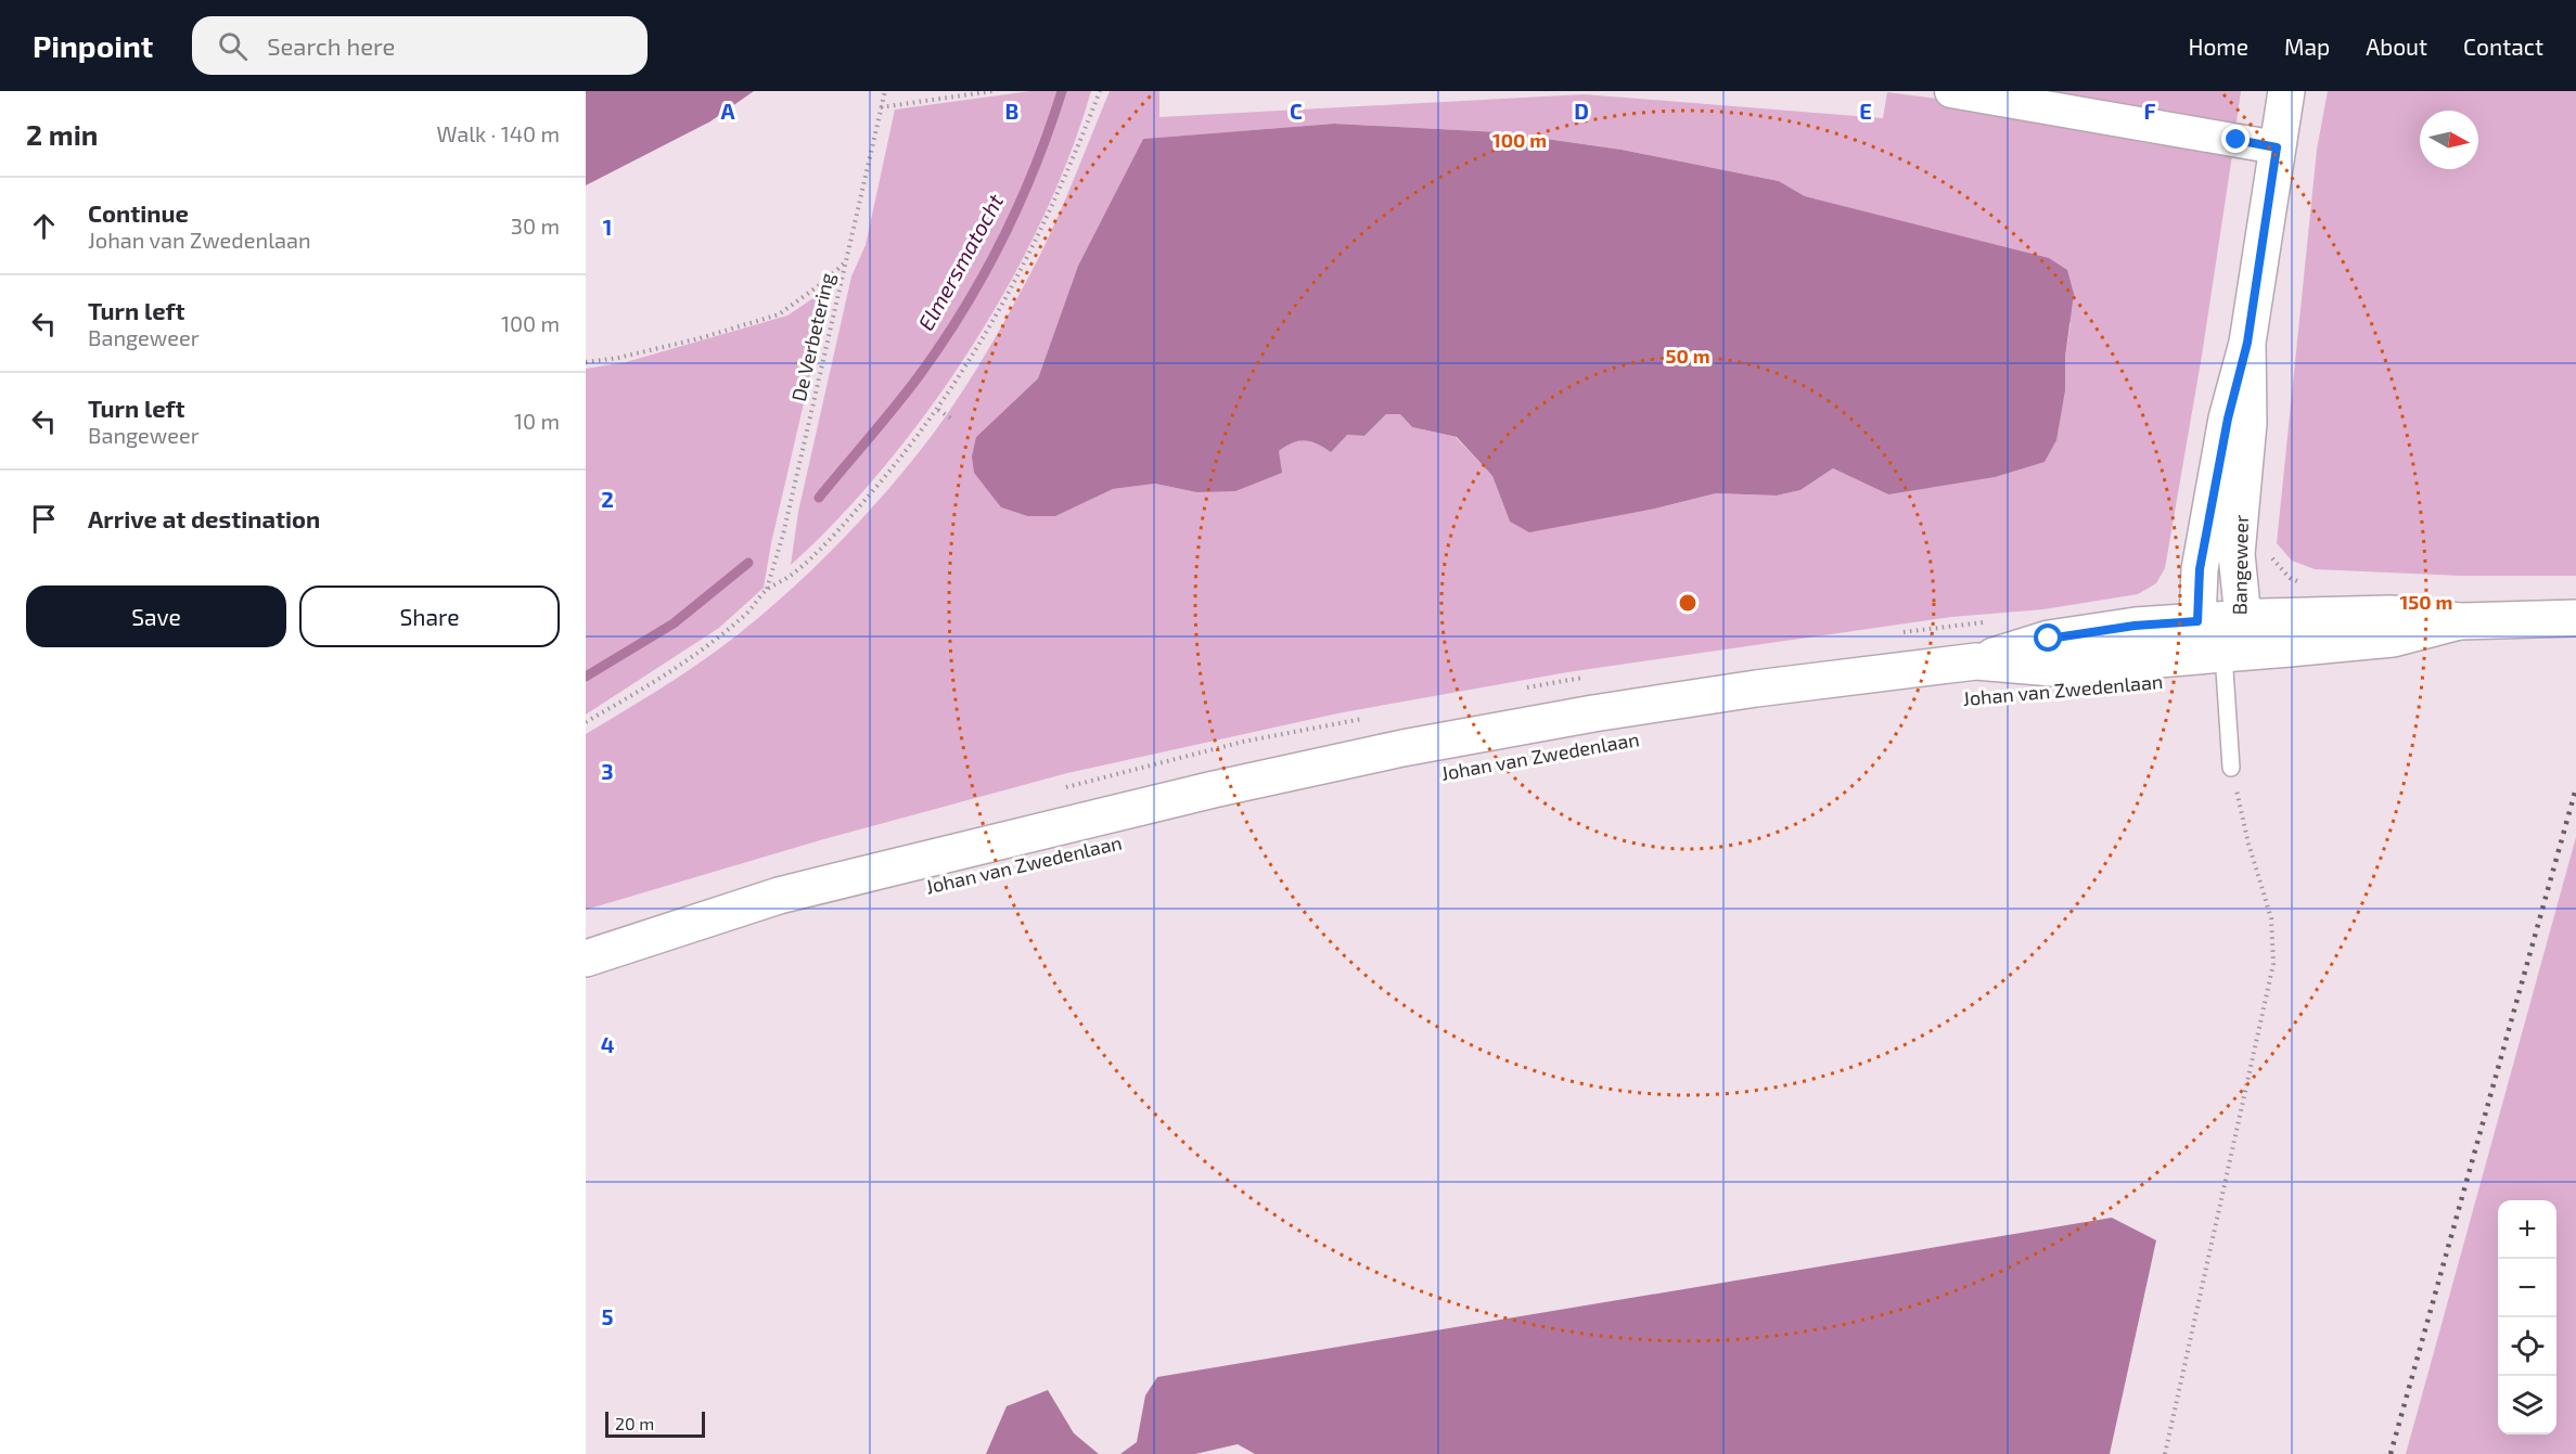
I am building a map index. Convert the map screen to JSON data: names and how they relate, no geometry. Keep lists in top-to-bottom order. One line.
{"streets":{"main road":["Bangeweer","Johan van Zwedenlaan"],"path":["De Verbetering"]},"crossings":[["Bangeweer","Johan van Zwedenlaan"]],"water":["Elmersmatocht"],"scale_bar":"20 m","north":"right","page":{"header":"Pinpoint","search":"Search here","nav":["Home","Map","About","Contact"],"heading":["2 min","Walk · 140 m"],"list":[["Continue","Johan van Zwedenlaan","30 m"],["Turn left","Bangeweer","100 m"],["Turn left","Bangeweer","10 m"],"Arrive at destination"],"buttons":["Save","Share"],"map_buttons":["+","−"],"scale":"20 m"},"grid":{"columns":["A","B","C","D","E","F"],"rows":["1","2","3","4","5"]},"rings":["100 m","50 m","150 m"]}
